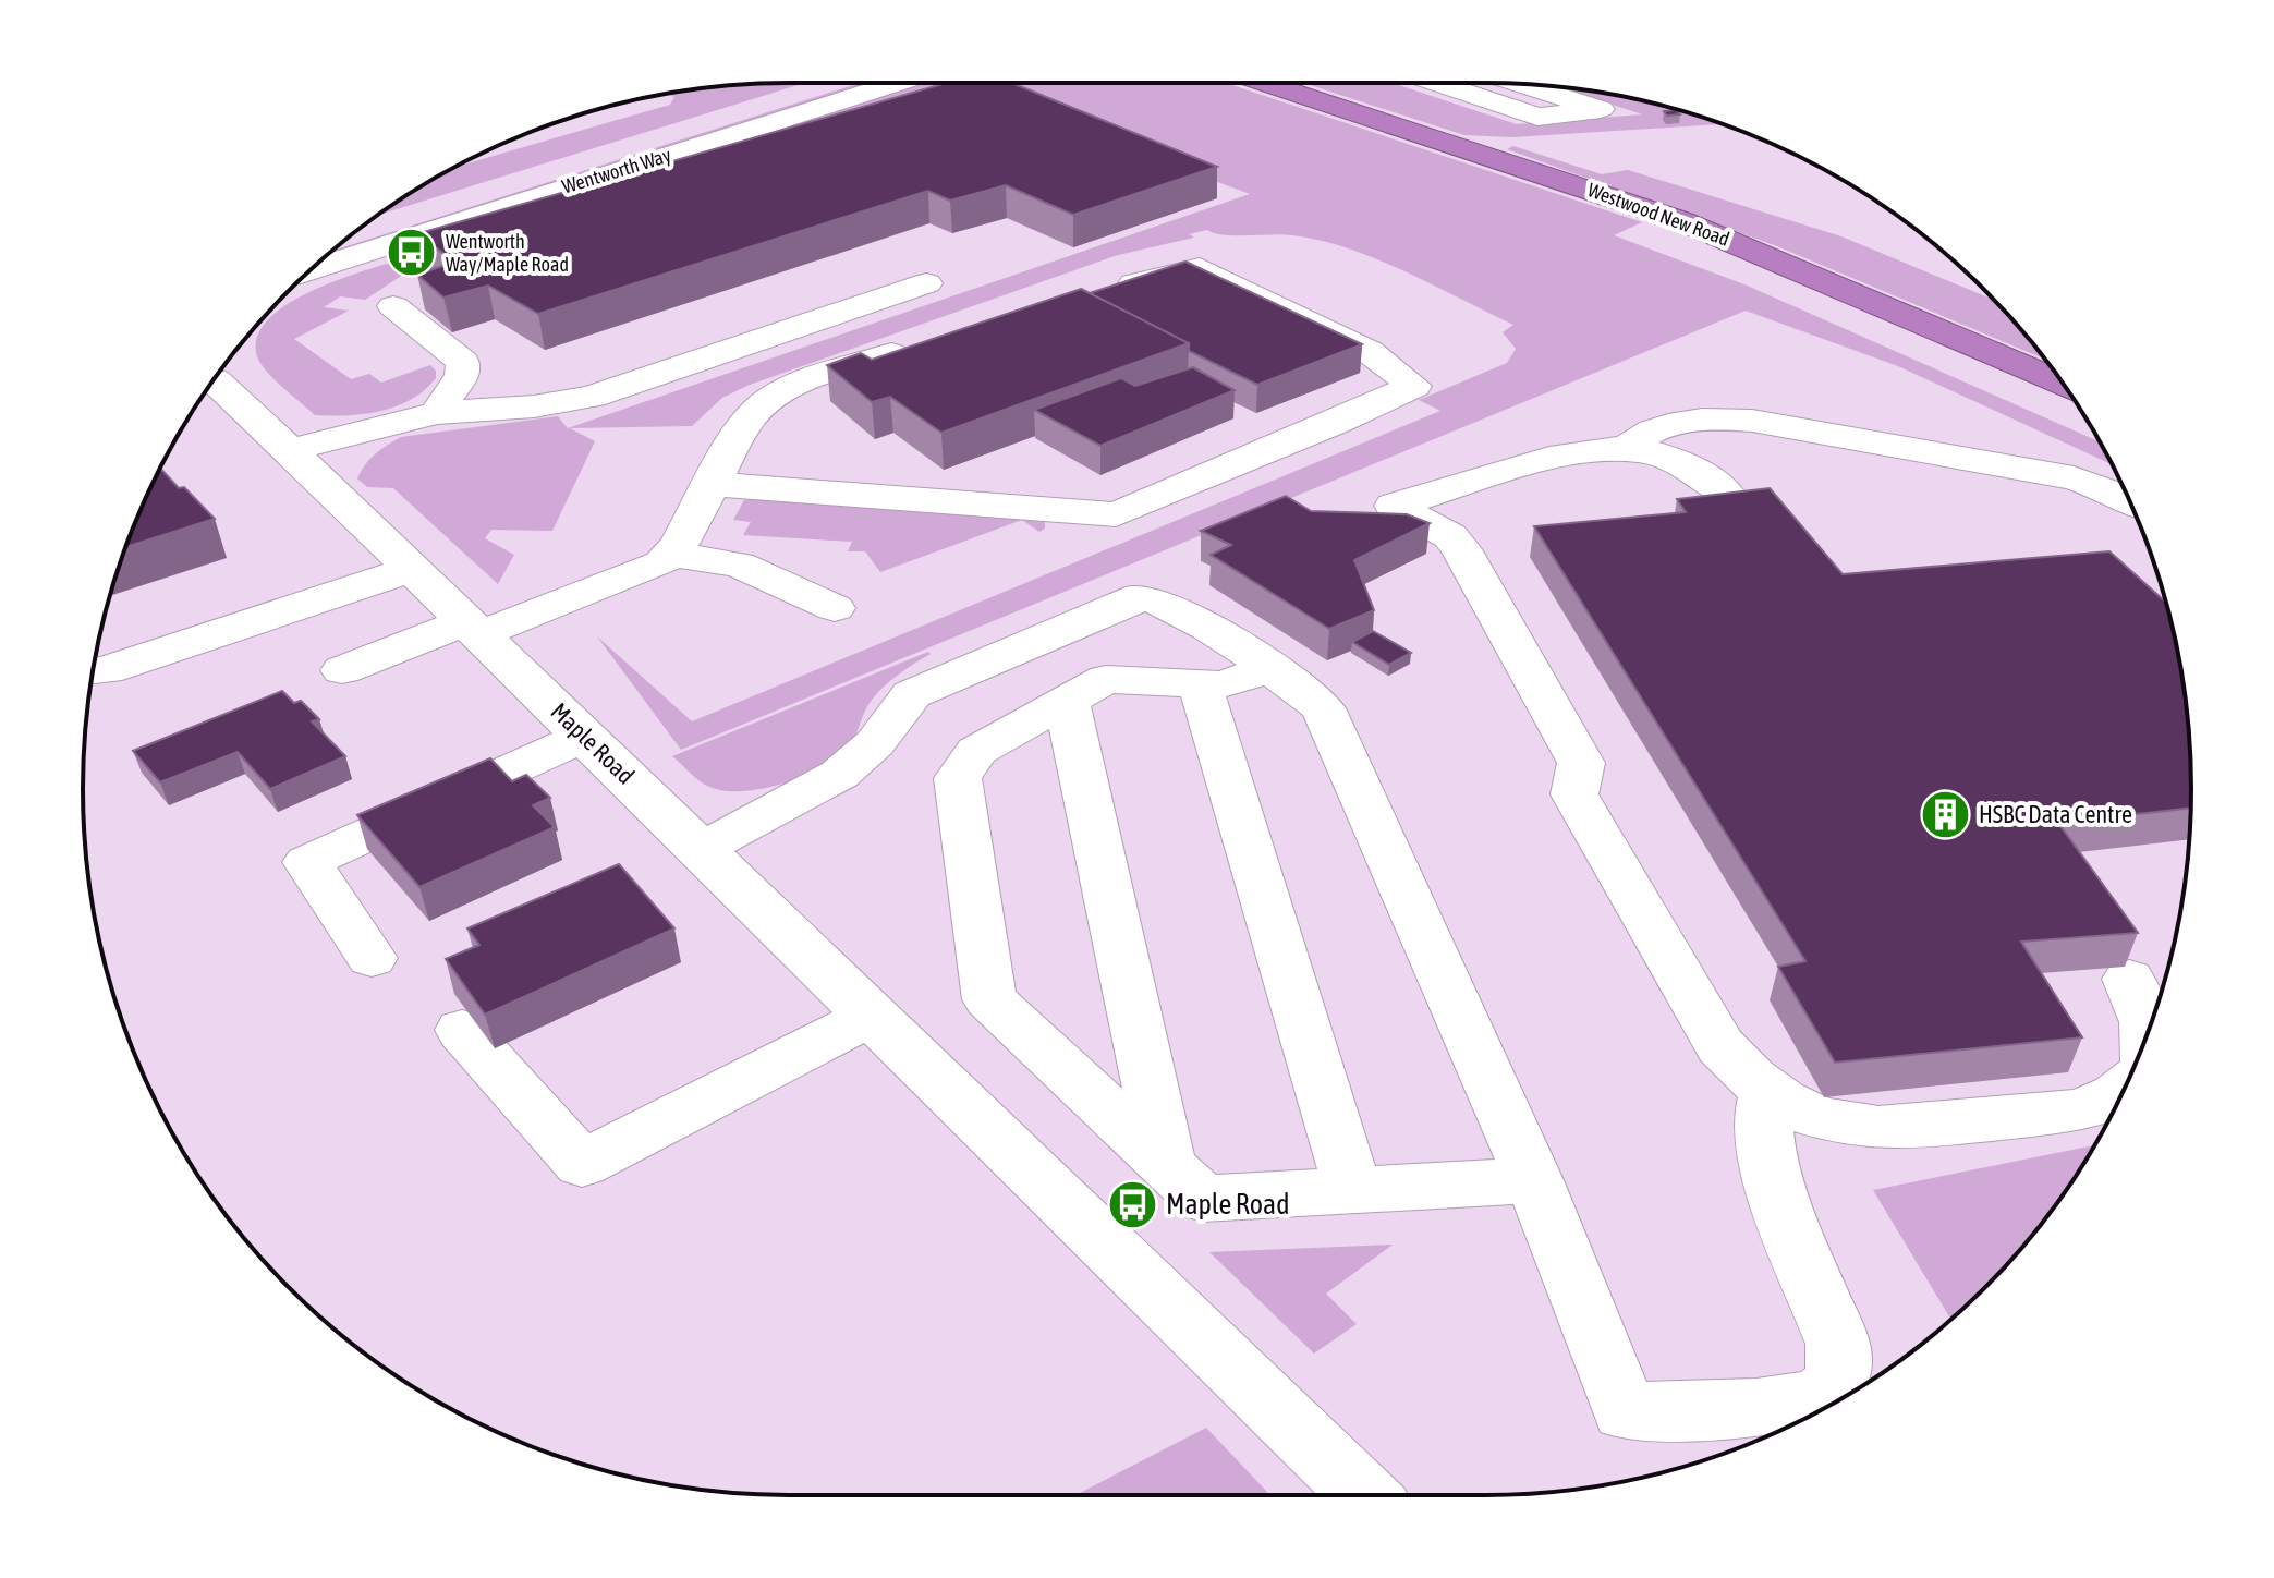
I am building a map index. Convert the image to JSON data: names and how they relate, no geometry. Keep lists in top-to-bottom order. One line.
{"streets":{"highway":["Westwood New Road"],"street":["Wentworth Way","Maple Road"]},"places":{"bus stop":["Wentworth Way/Maple Road","Maple Road"],"building":["HSBC Data Centre"]}}
